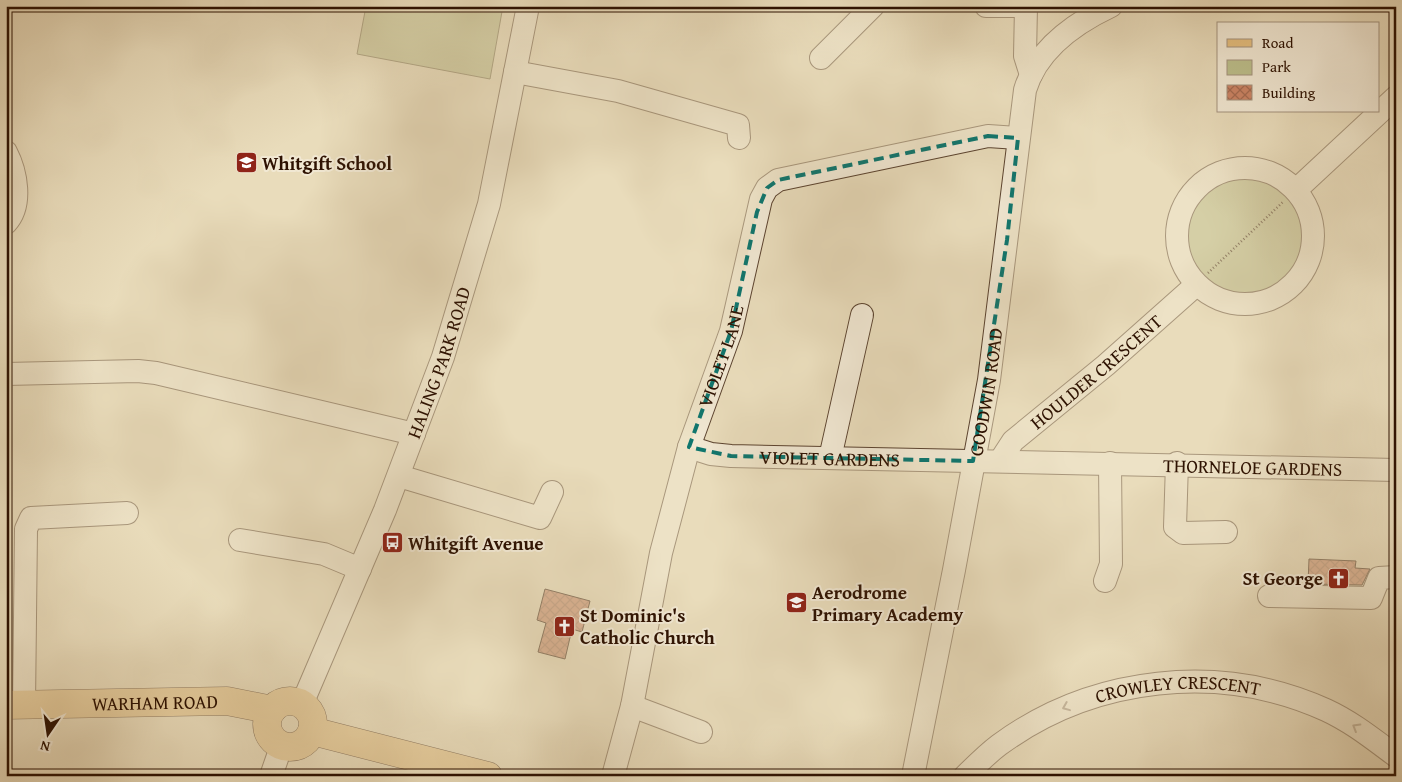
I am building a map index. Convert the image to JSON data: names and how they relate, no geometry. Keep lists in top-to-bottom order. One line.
{"streets":{"main road":["WARHAM ROAD"],"street":["VIOLET LANE","HALING PARK ROAD","HOULDER CRESCENT","GOODWIN ROAD","VIOLET GARDENS","THORNELOE GARDENS","CROWLEY CRESCENT"]},"crossings":[["VIOLET LANE","GOODWIN ROAD"],["VIOLET LANE","VIOLET GARDENS"],["HALING PARK ROAD","WARHAM ROAD"],["HOULDER CRESCENT","THORNELOE GARDENS"],["GOODWIN ROAD","VIOLET GARDENS"],["GOODWIN ROAD","THORNELOE GARDENS"],["VIOLET GARDENS","THORNELOE GARDENS"]],"one_way":["CROWLEY CRESCENT"],"places":{"school or university":["Whitgift School","Aerodrome Primary Academy"],"bus stop":["Whitgift Avenue"],"church":["St George","St Dominic's Catholic Church"]},"legend":["Road","Park","Building"],"north":"bottom"}
